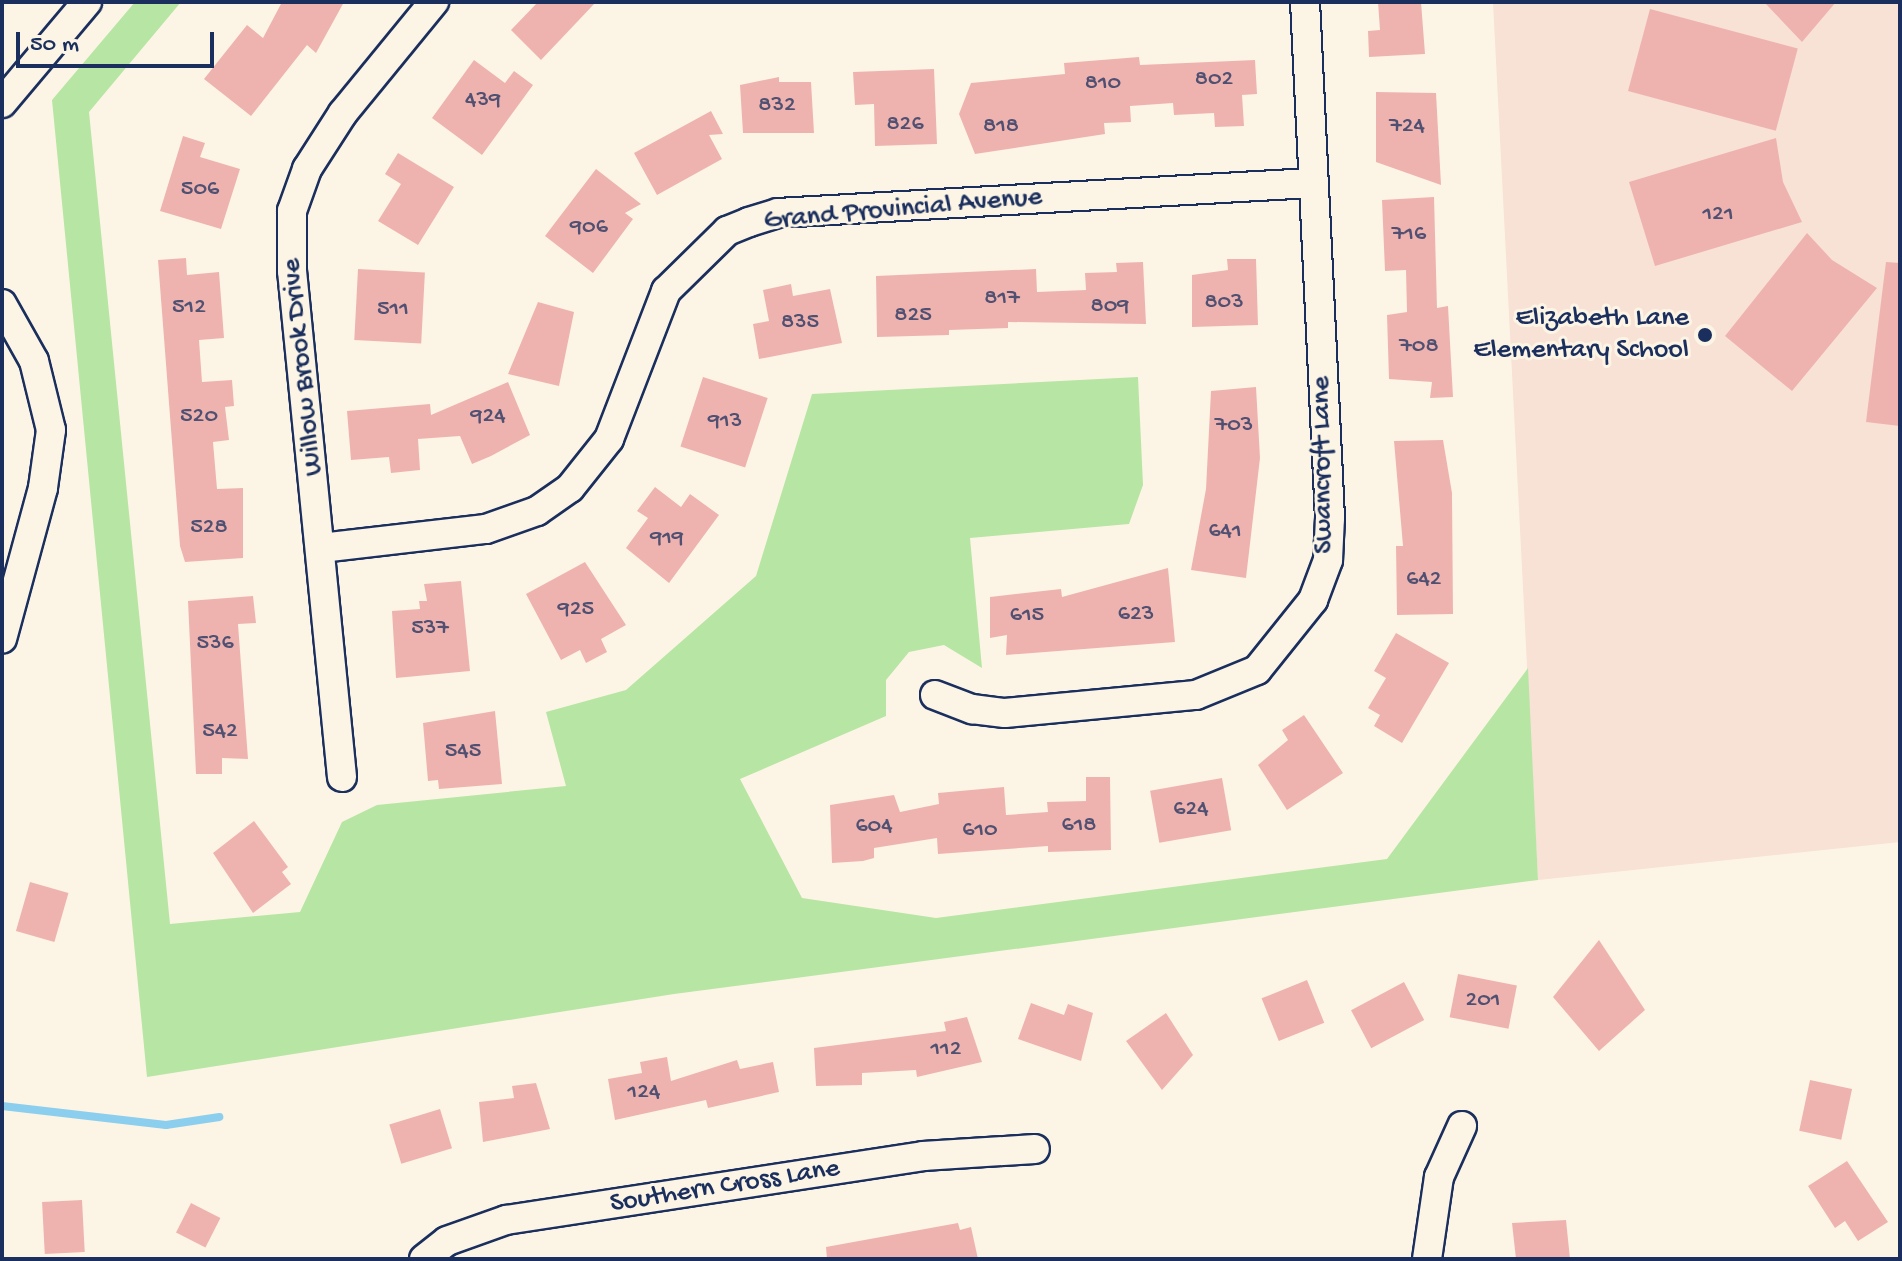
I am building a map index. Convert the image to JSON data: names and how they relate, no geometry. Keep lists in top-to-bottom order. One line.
{"streets":{"street":["Grand Provincial Avenue","Willow Brook Drive","Swancroft Lane","Southern Cross Lane"]},"crossings":[["Grand Provincial Avenue","Willow Brook Drive"],["Grand Provincial Avenue","Swancroft Lane"]],"places":["Elizabeth Lane Elementary School"],"house_numbers":["802","810","439","832","826","818","724","506","121","906","716","817","803","809","512","511","825","835","708","520","924","913","703","528","641","919","642","925","623","615","537","536","542","545","624","618","604","610","201","112","124"],"scale_bar":"50 m"}
